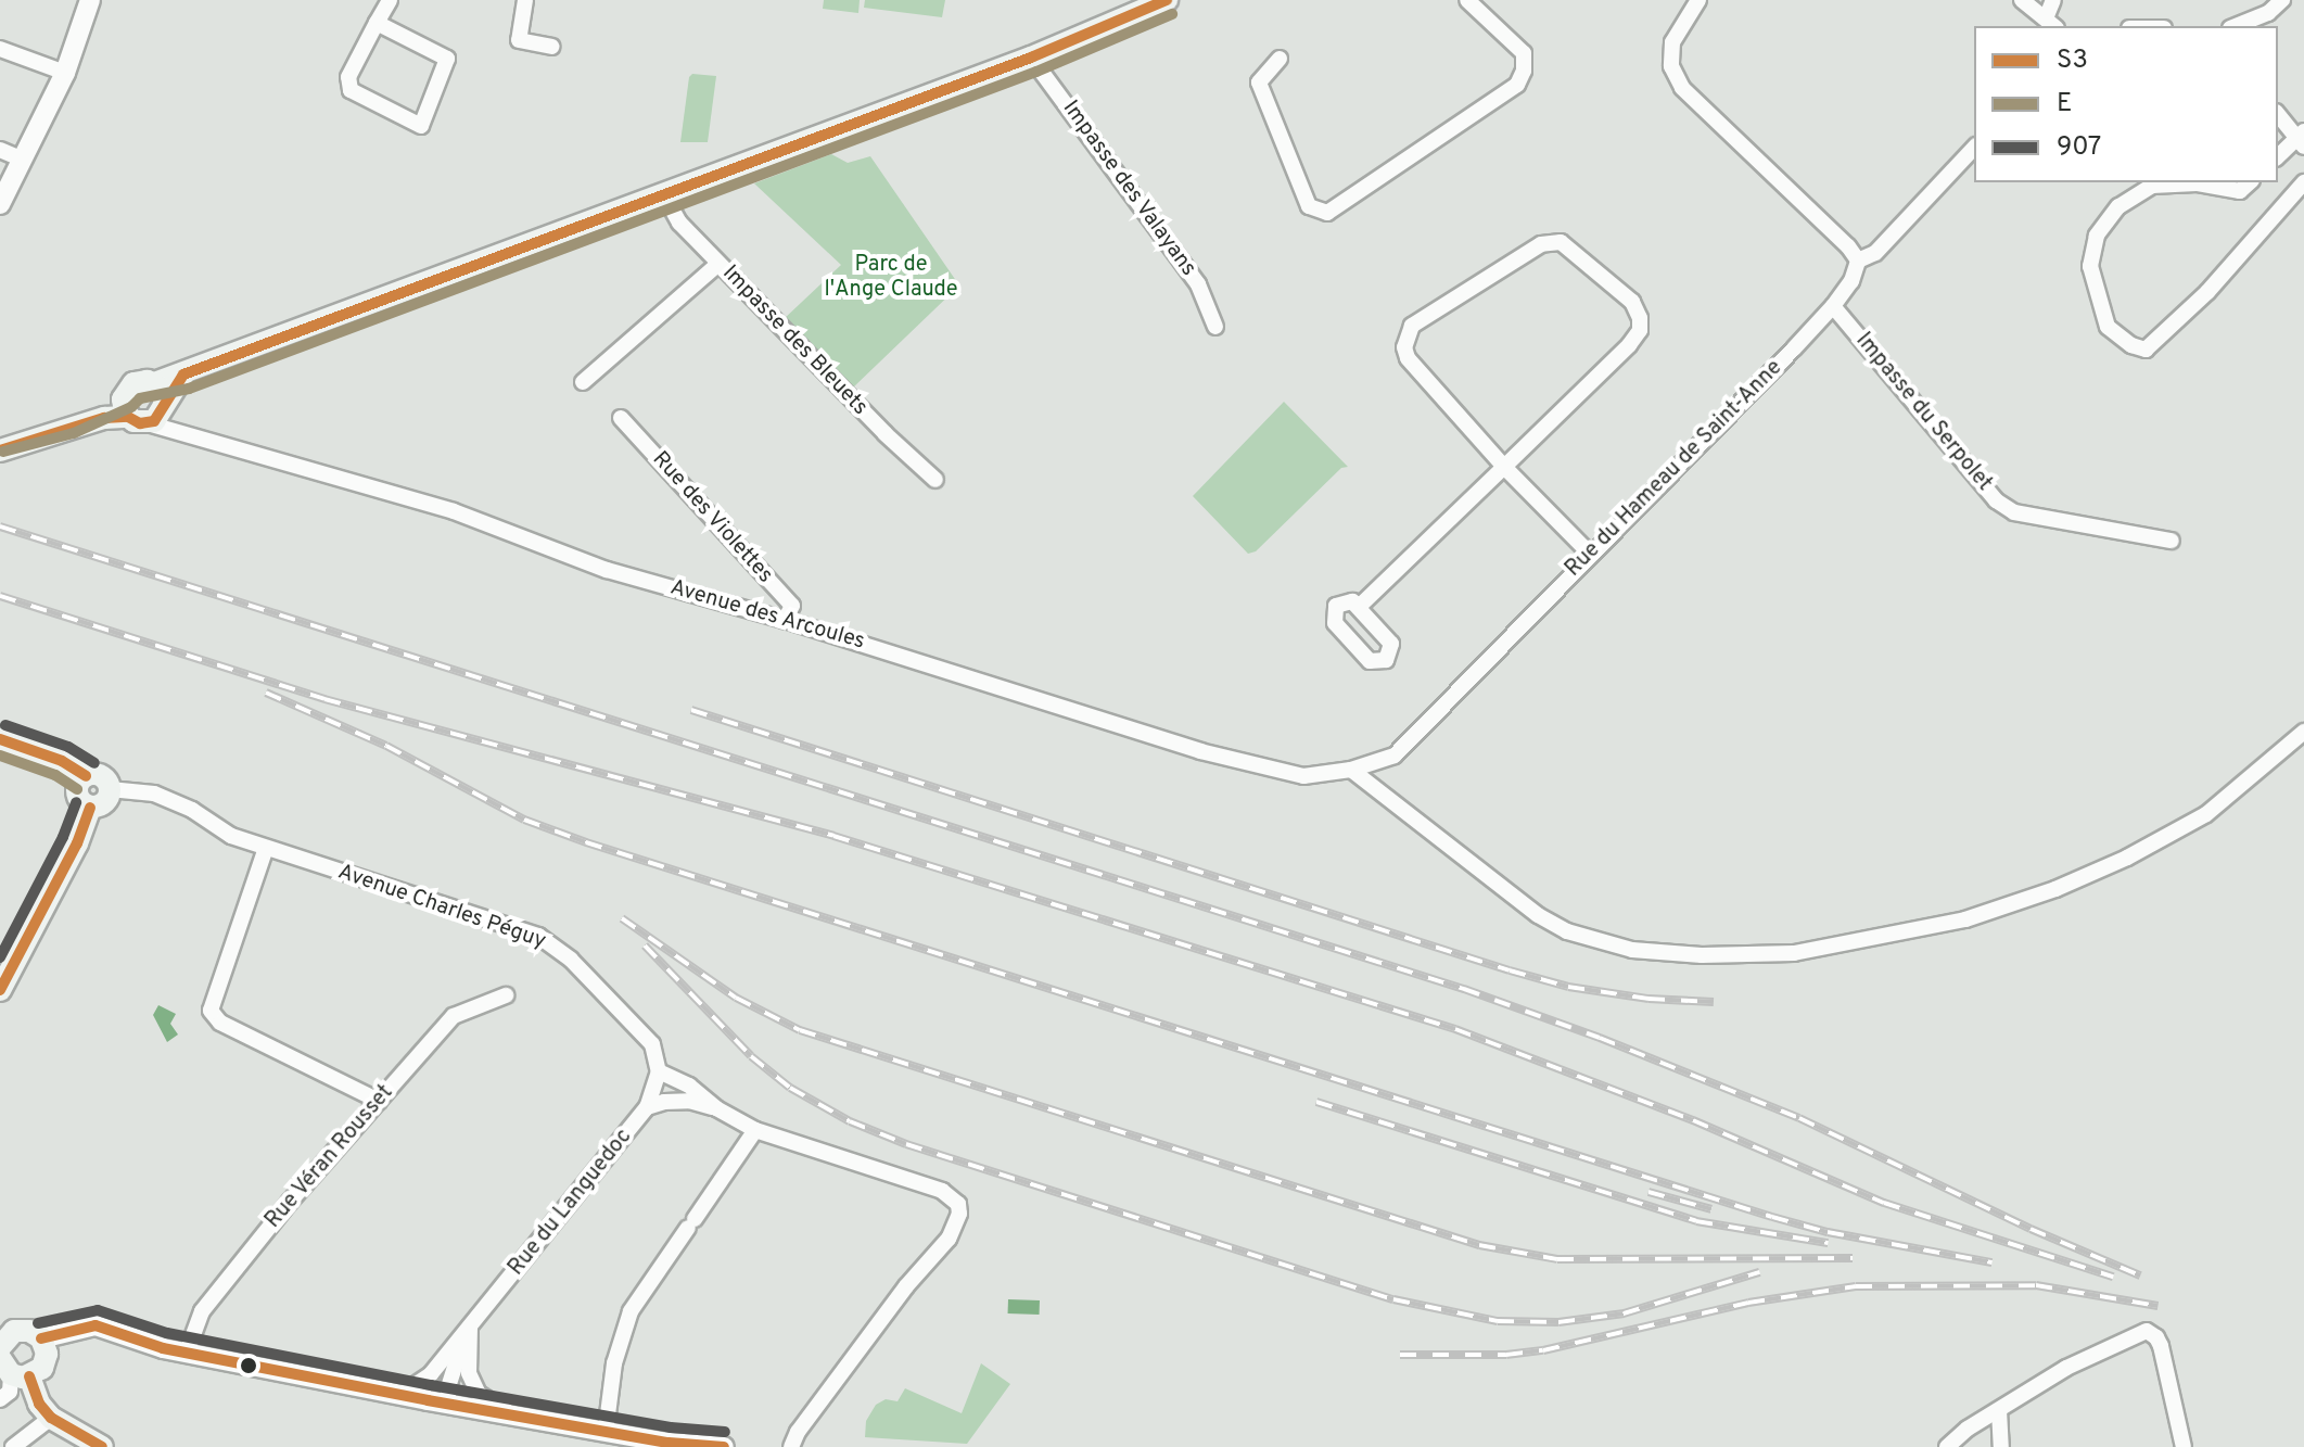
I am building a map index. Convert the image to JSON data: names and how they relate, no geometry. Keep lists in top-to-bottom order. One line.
{"streets":{"street":["Impasse des Valayans","Impasse des Bleuets","Impasse du Serpolet","Rue du Hameau de Saint-Anne","Rue des Violettes","Avenue des Arcoules","Avenue Charles Péguy","Rue Véran Rousset","Rue du Languedoc"]},"crossings":[["Impasse du Serpolet","Rue du Hameau de Saint-Anne"],["Rue du Hameau de Saint-Anne","Avenue des Arcoules"],["Rue des Violettes","Avenue des Arcoules"],["Avenue Charles Péguy","Rue du Languedoc"]],"parks":["Parc de l'Ange Claude"],"lines":["transit line S3","transit line E","transit line 907"],"legend":["S3","E","907"]}
